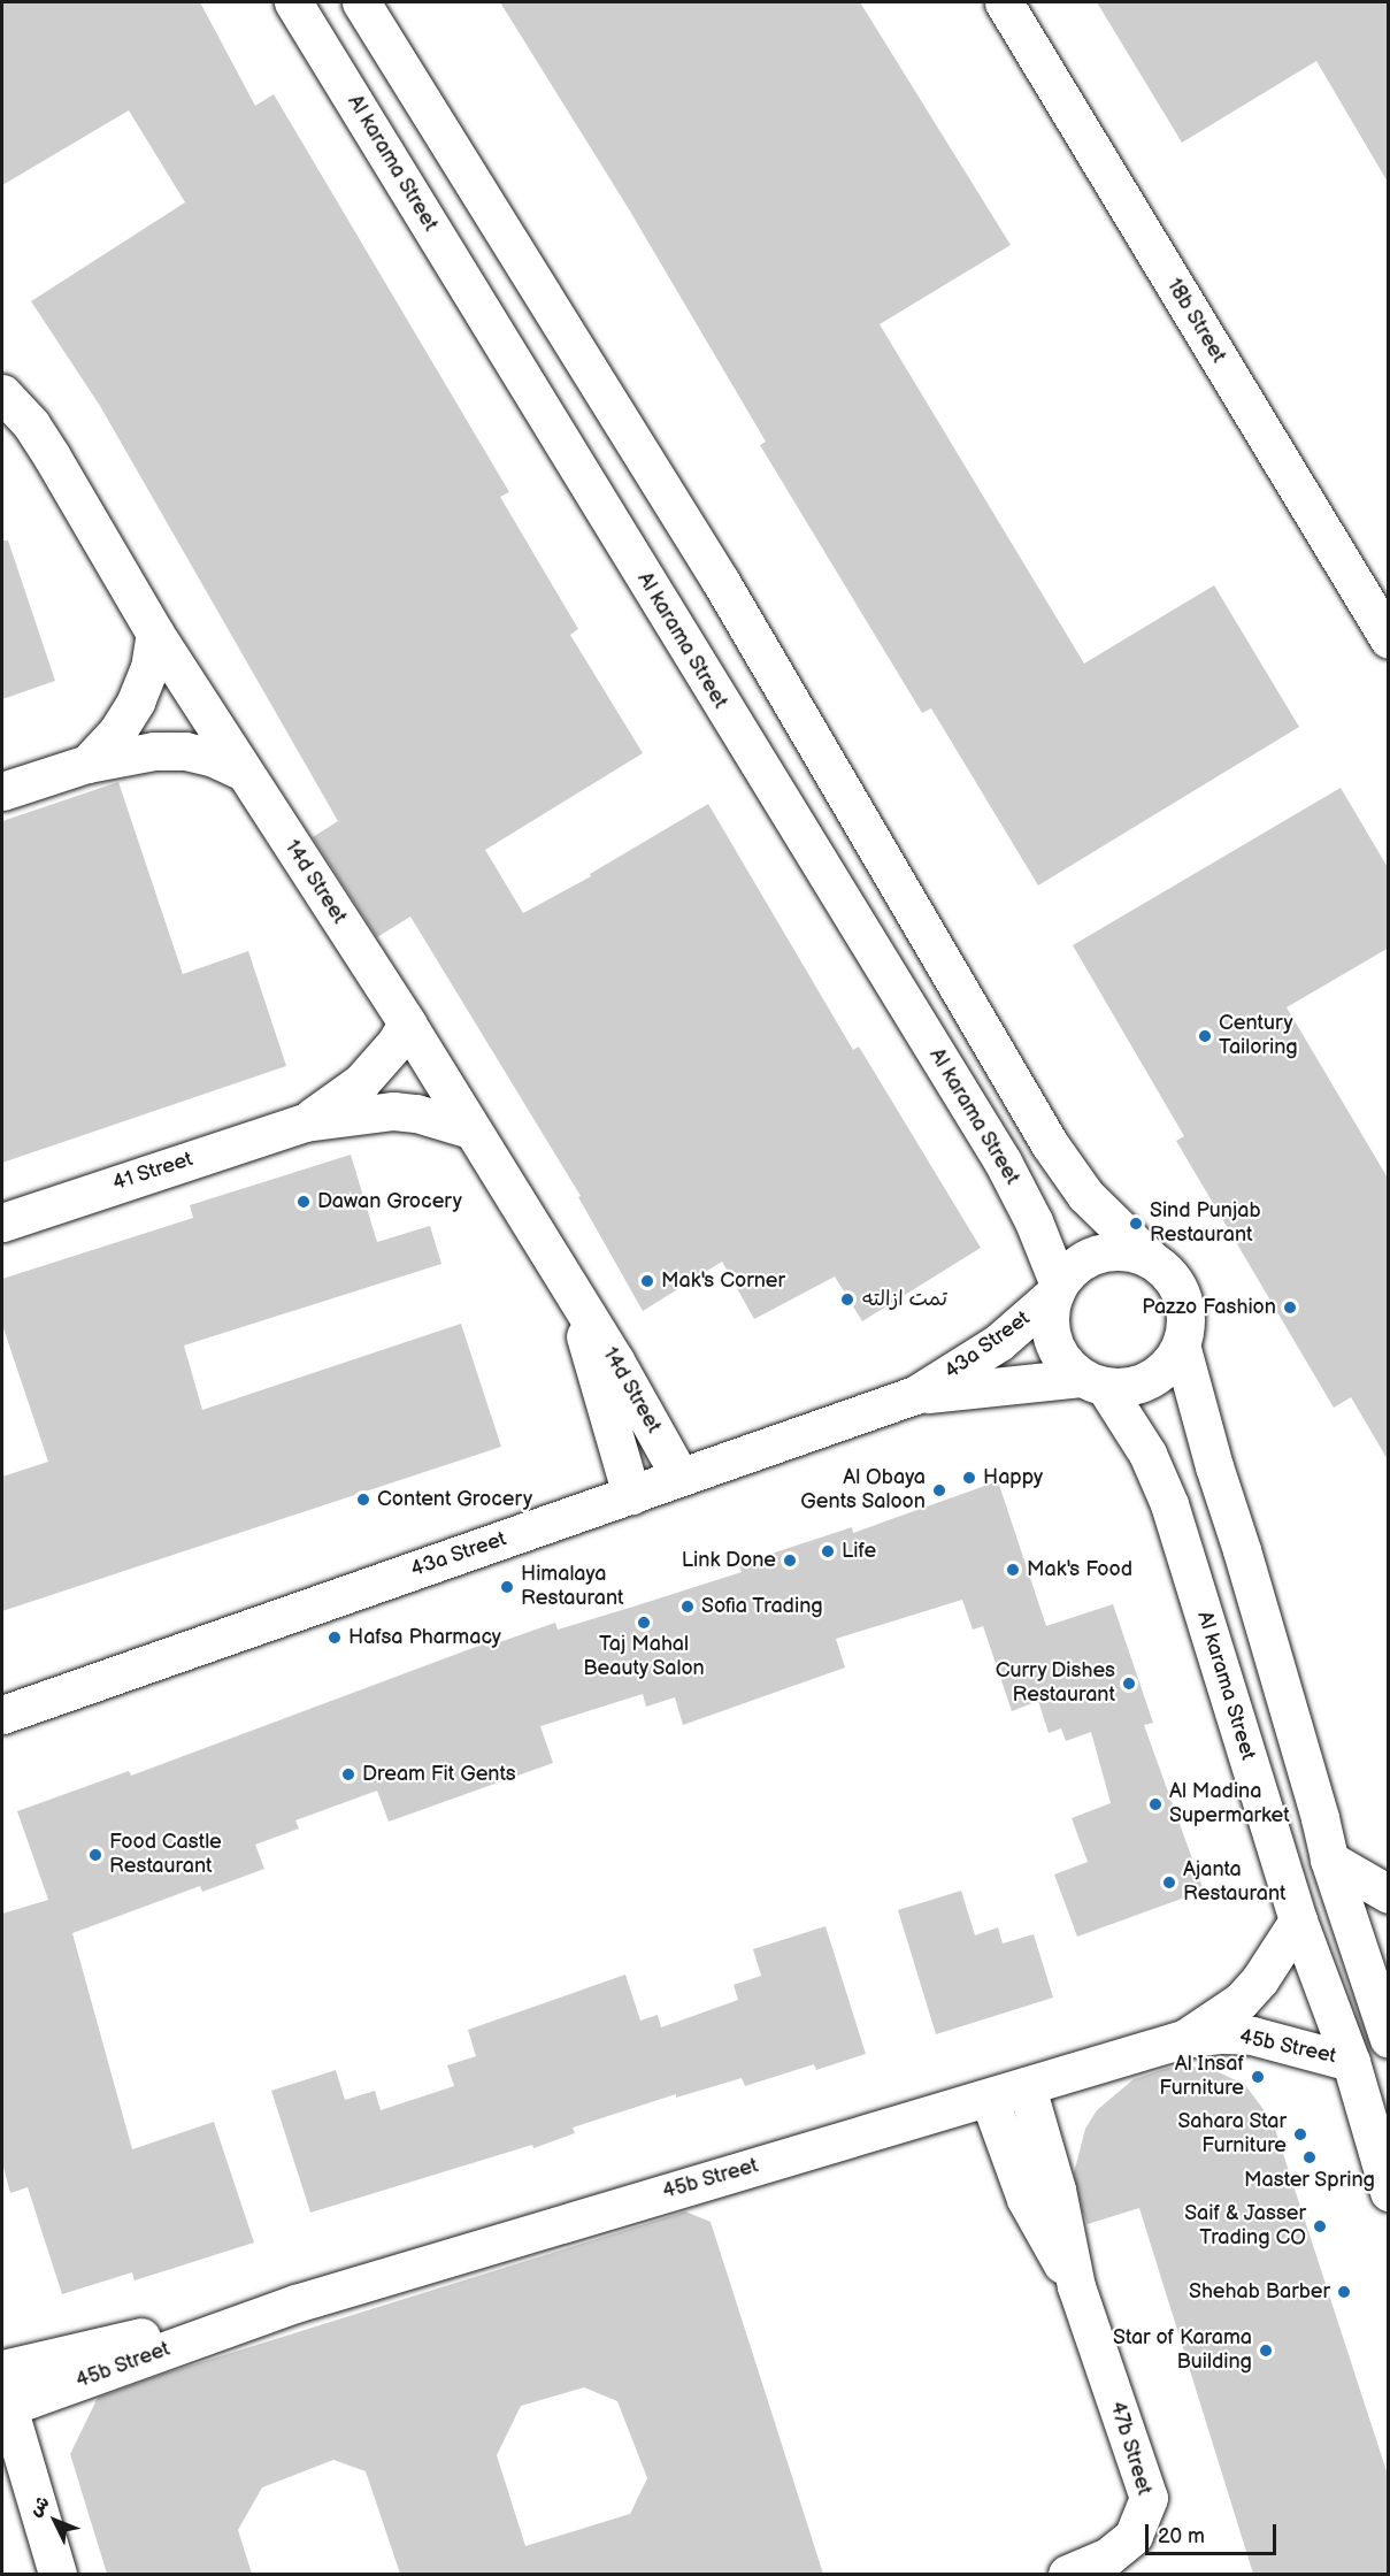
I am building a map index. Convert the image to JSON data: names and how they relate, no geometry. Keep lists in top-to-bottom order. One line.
{"streets":{"street":["Al karama Street","18b Street","14d Street","41 Street","43a Street","45b Street","47b Street"]},"crossings":[["Al karama Street","43a Street"],["Al karama Street","45b Street"],["14d Street","41 Street"],["14d Street","43a Street"],["45b Street","47b Street"]],"places":["Century Tailoring","Dawan Grocery","Sind Punjab Restaurant","Mak's Corner","تمت ازالته","Pazzo Fashion","Happy","Al Obaya Gents Saloon","Content Grocery","Life","Link Done","Mak's Food","Himalaya Restaurant","Sofia Trading","Taj Mahal Beauty Salon","Hafsa Pharmacy","Curry Dishes Restaurant","Dream Fit Gents","Al Madina Supermarket","Food Castle Restaurant","Ajanta Restaurant","Al Insaf Furniture","Sahara Star Furniture","Master Spring","Saif & Jasser Trading CO","Shehab Barber","Star of Karama Building"],"scale_bar":"20 m","north":"top left"}
